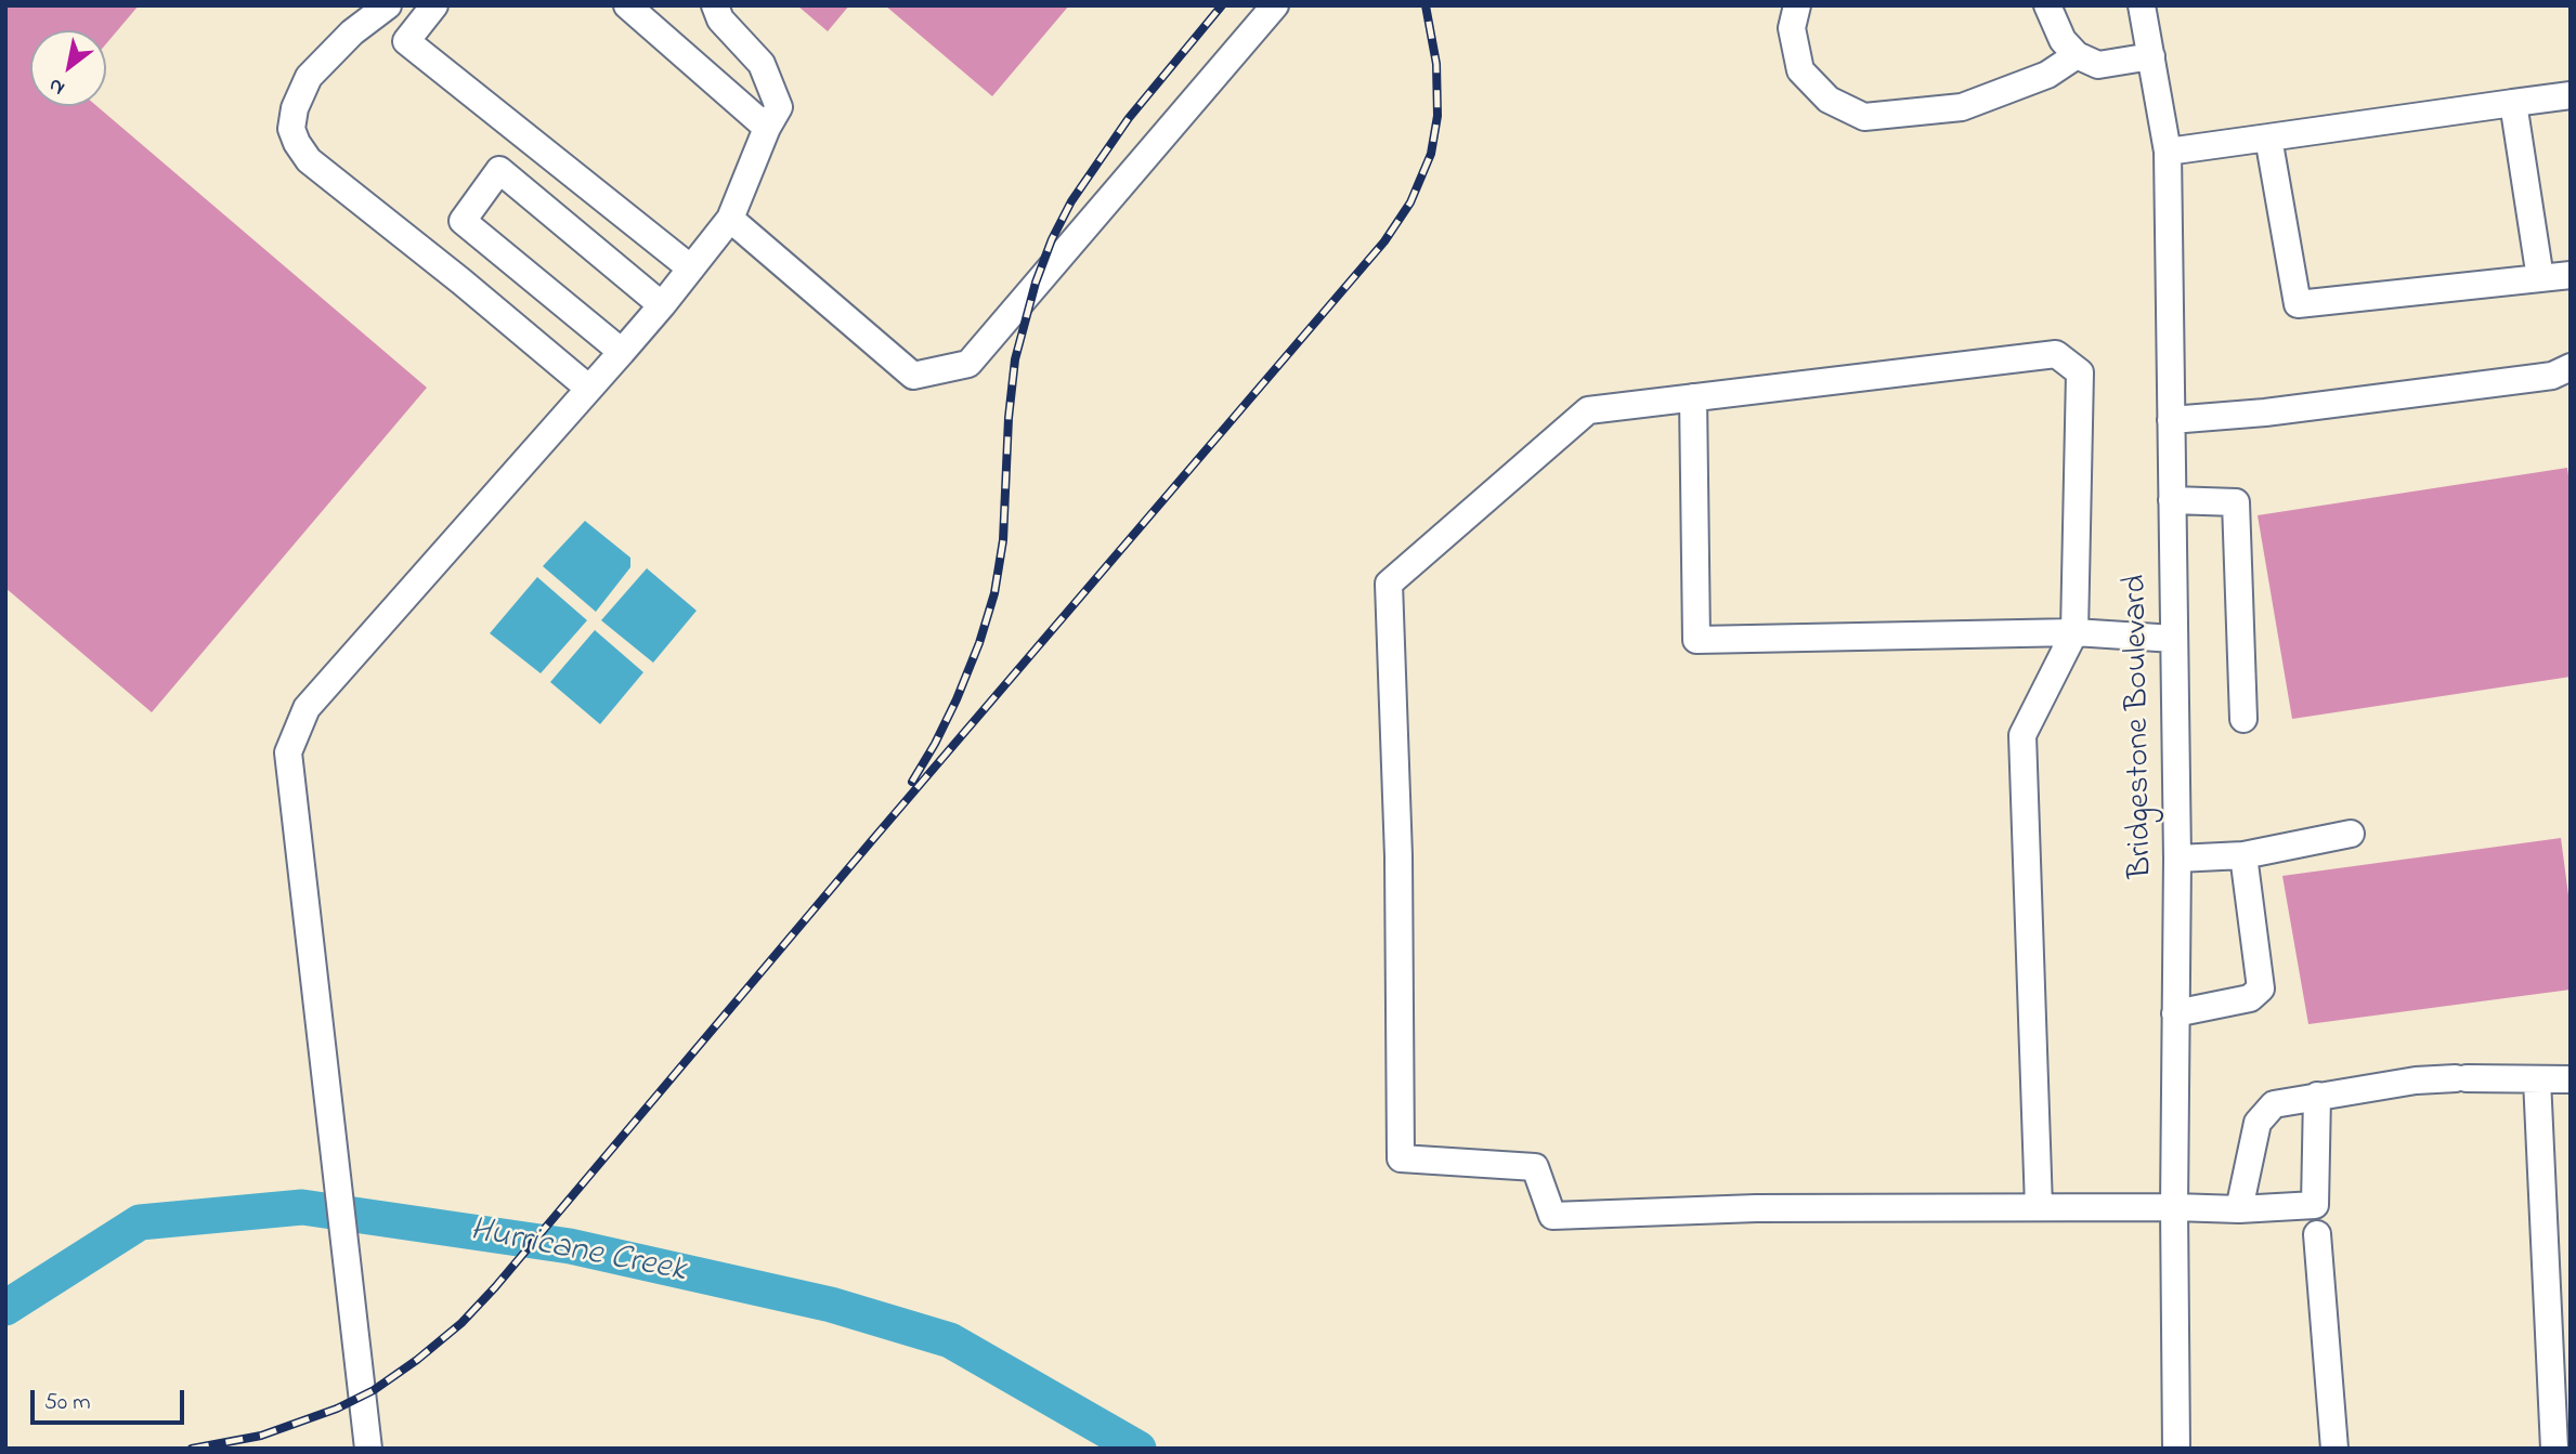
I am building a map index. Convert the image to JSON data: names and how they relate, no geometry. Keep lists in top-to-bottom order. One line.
{"streets":{"street":["Bridgestone Boulevard"]},"water":["Hurricane Creek"],"scale_bar":"50 m","north":"bottom left"}
